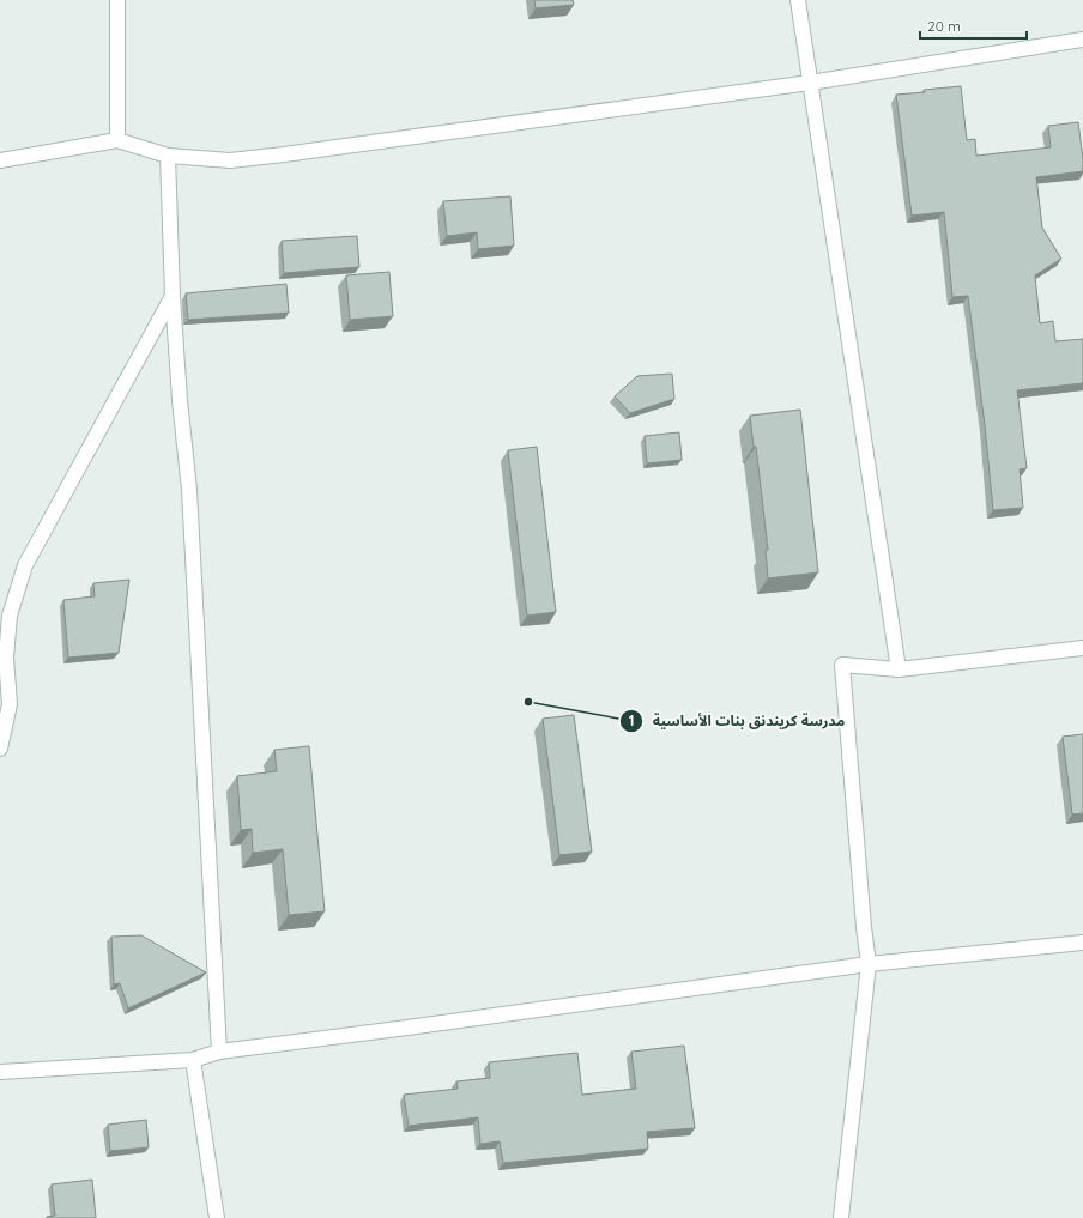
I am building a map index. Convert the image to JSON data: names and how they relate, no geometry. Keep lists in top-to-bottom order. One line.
{"places":["مدرسة كريندنق بنات الأساسية"],"scale_bar":"20 m"}
